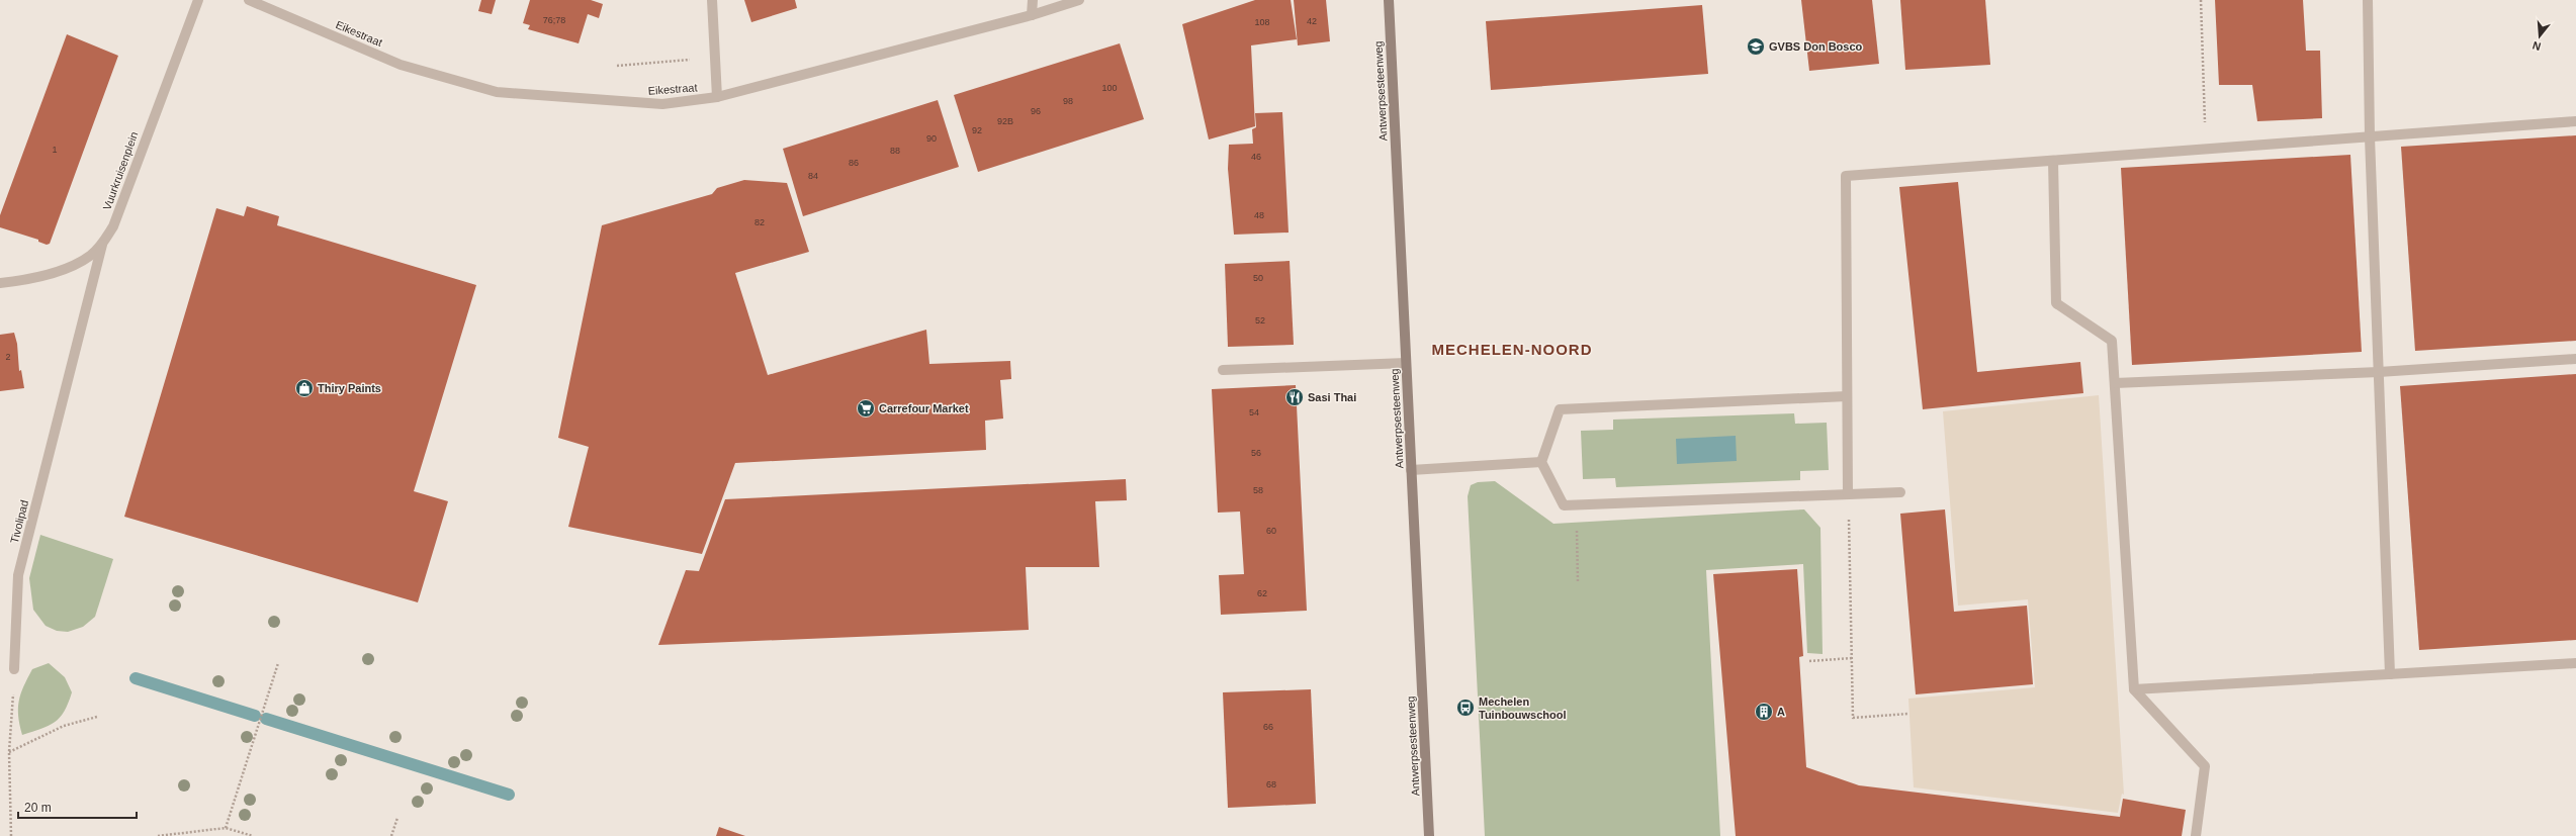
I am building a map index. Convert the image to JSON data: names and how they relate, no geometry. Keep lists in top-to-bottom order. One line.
{"streets":{"main road":["Antwerpsesteenweg"],"street":["Eikestraat","Vuurkruisenplein","Tivolipad"]},"crossings":[["Vuurkruisenplein","Tivolipad"]],"districts":["MECHELEN-NOORD"],"places":{"school or university":["GVBS Don Bosco"],"shop":["Thiry Paints"],"restaurant":["Sasi Thai"],"supermarket":["Carrefour Market"],"bus stop":["Mechelen Tuinbouwschool"],"building":["A"]},"house_numbers":["76;78","42","108","100","98","96","92B","92","90","1","88","46","86","84","48","82","50","52","2","54","56","58","60","62","66","68"],"scale_bar":"20 m","north":"bottom"}
